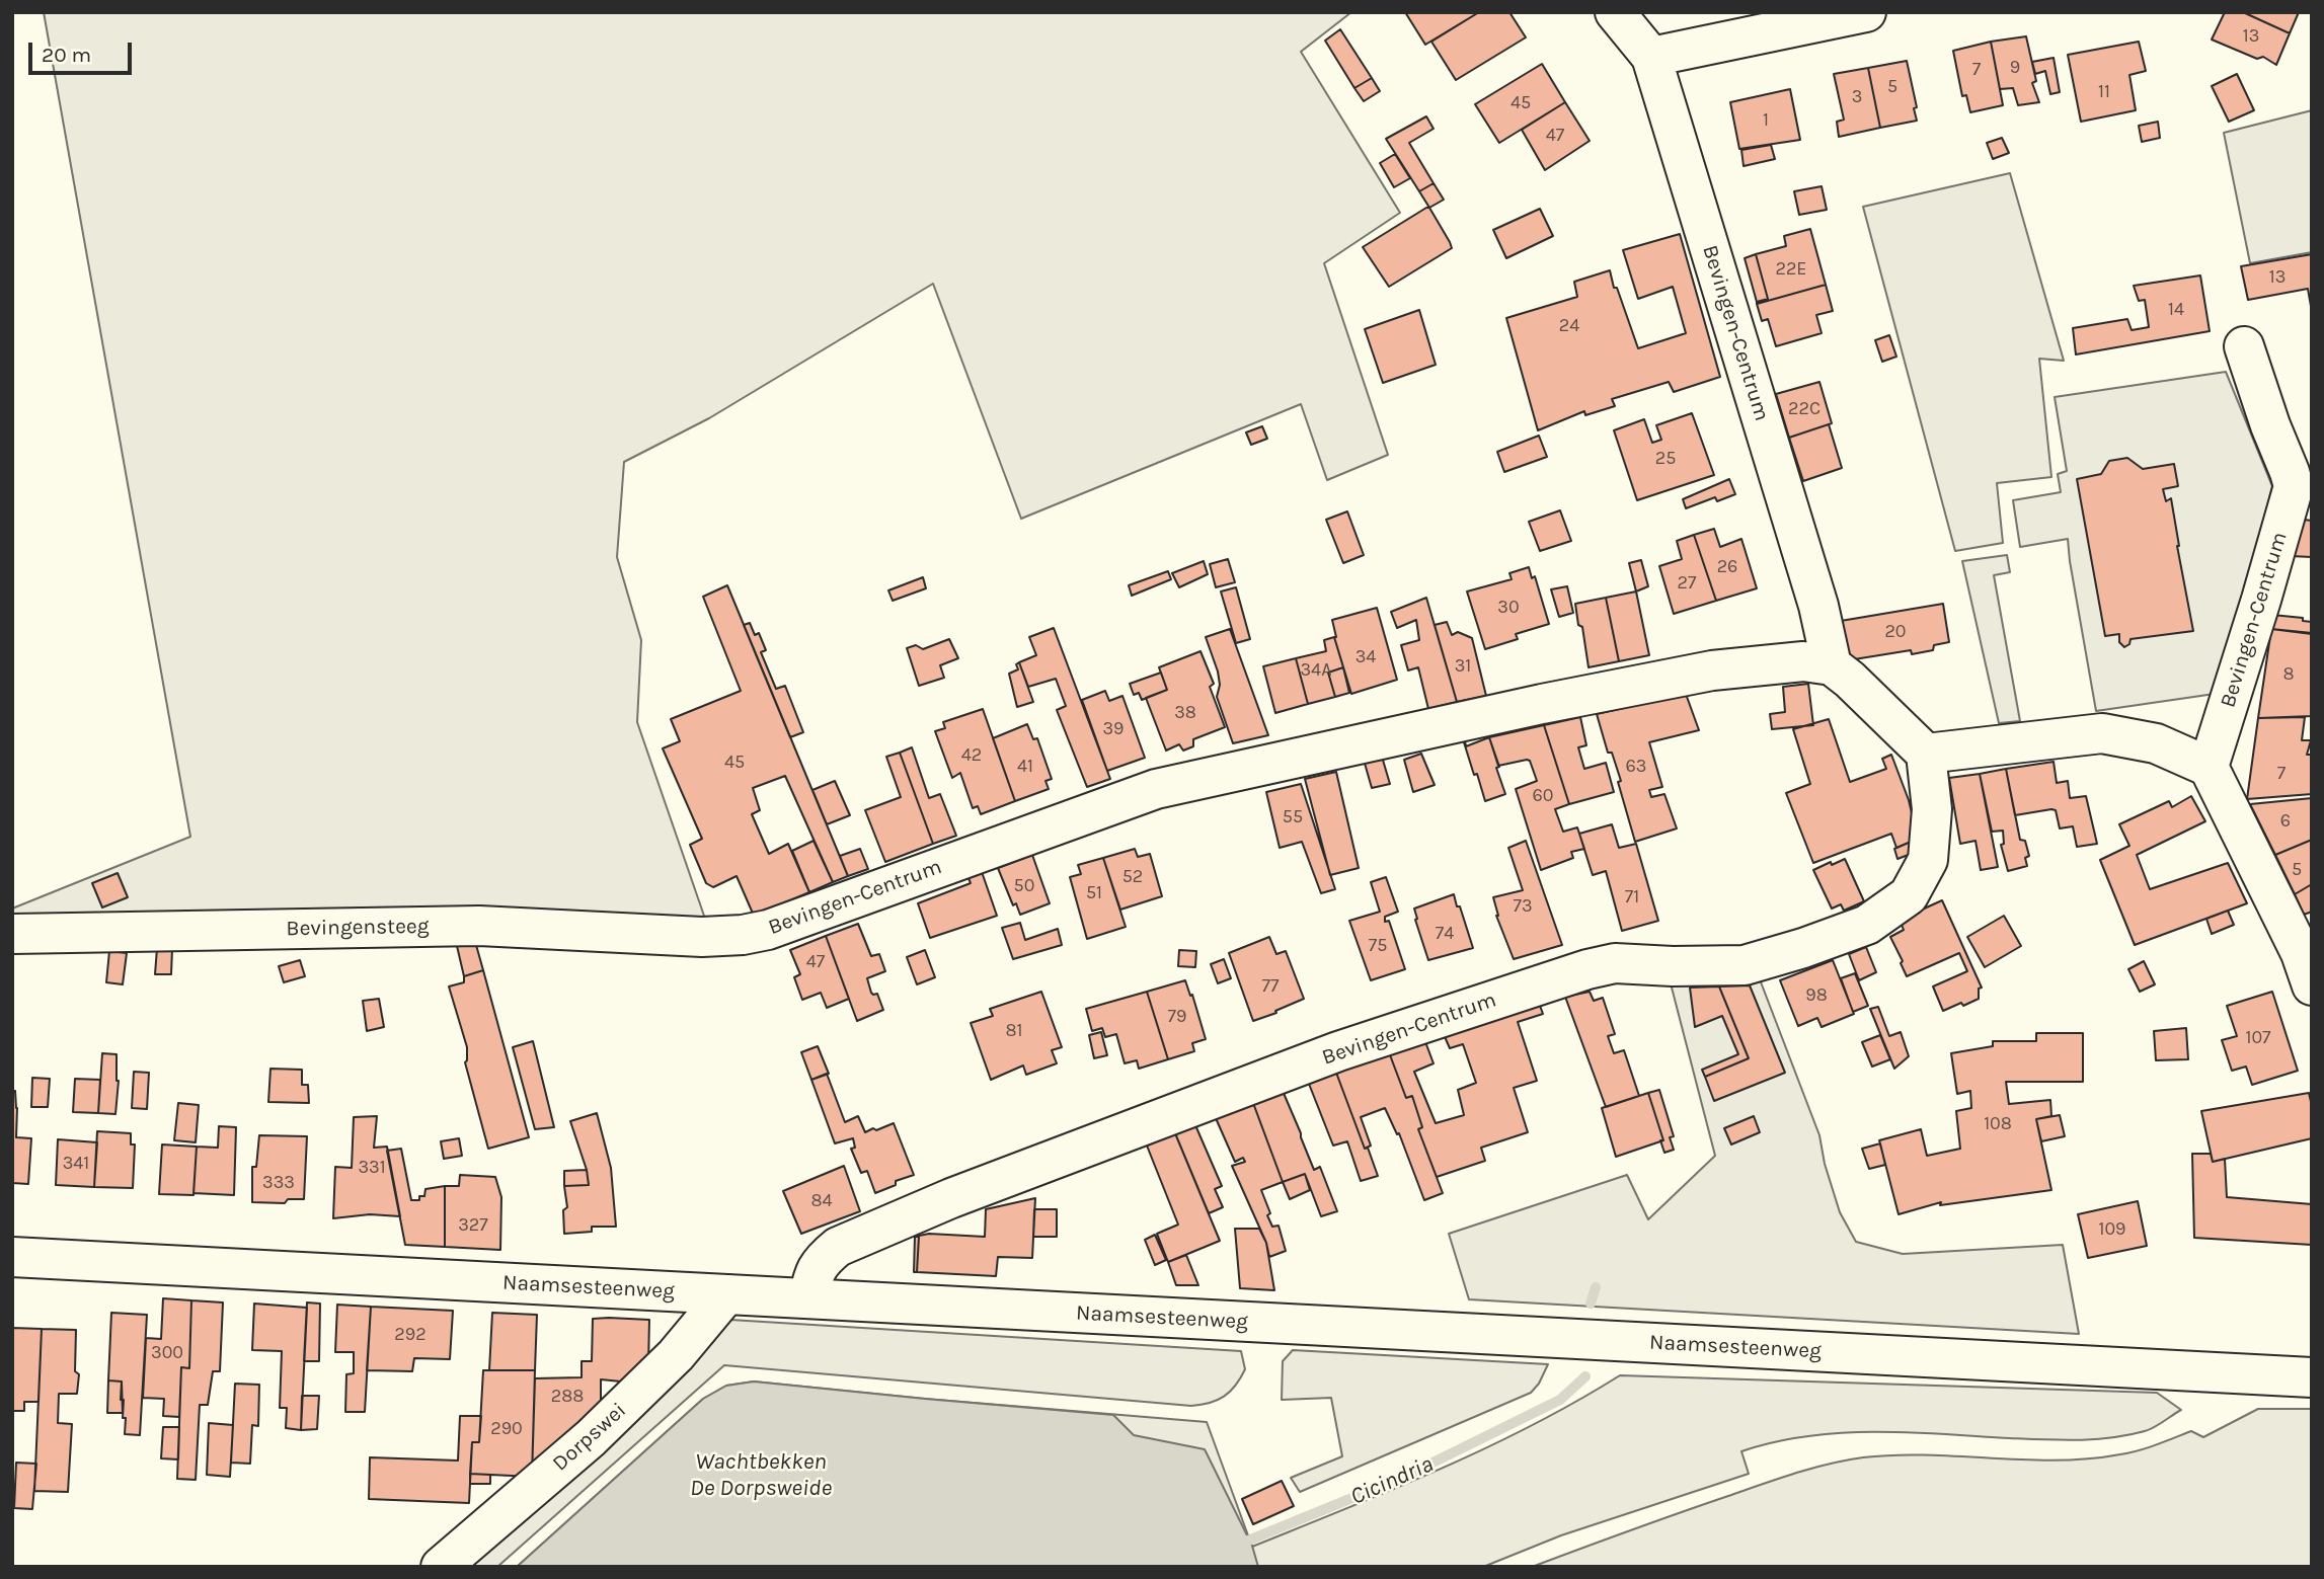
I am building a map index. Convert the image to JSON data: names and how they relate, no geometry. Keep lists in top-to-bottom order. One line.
{"streets":{"street":["Bevingen-Centrum","Bevingensteeg","Naamsesteenweg","Dorpswei"]},"crossings":[["Bevingen-Centrum","Bevingensteeg"],["Bevingen-Centrum","Naamsesteenweg"],["Naamsesteenweg","Dorpswei"]],"water":["Wachtbekken De Dorpsweide","Cicindria"],"house_numbers":["13","9","7","5","11","3","45","1","47","22E","13","14","24","22C","25","26","27","30","20","34","31","34A","8","38","39","42","45","41","63","7","60","55","6","5","52","50","51","71","73","74","75","47","77","98","79","81","107","108","341","331","333","84","327","109","292","300","288","290"],"scale_bar":"20 m"}
